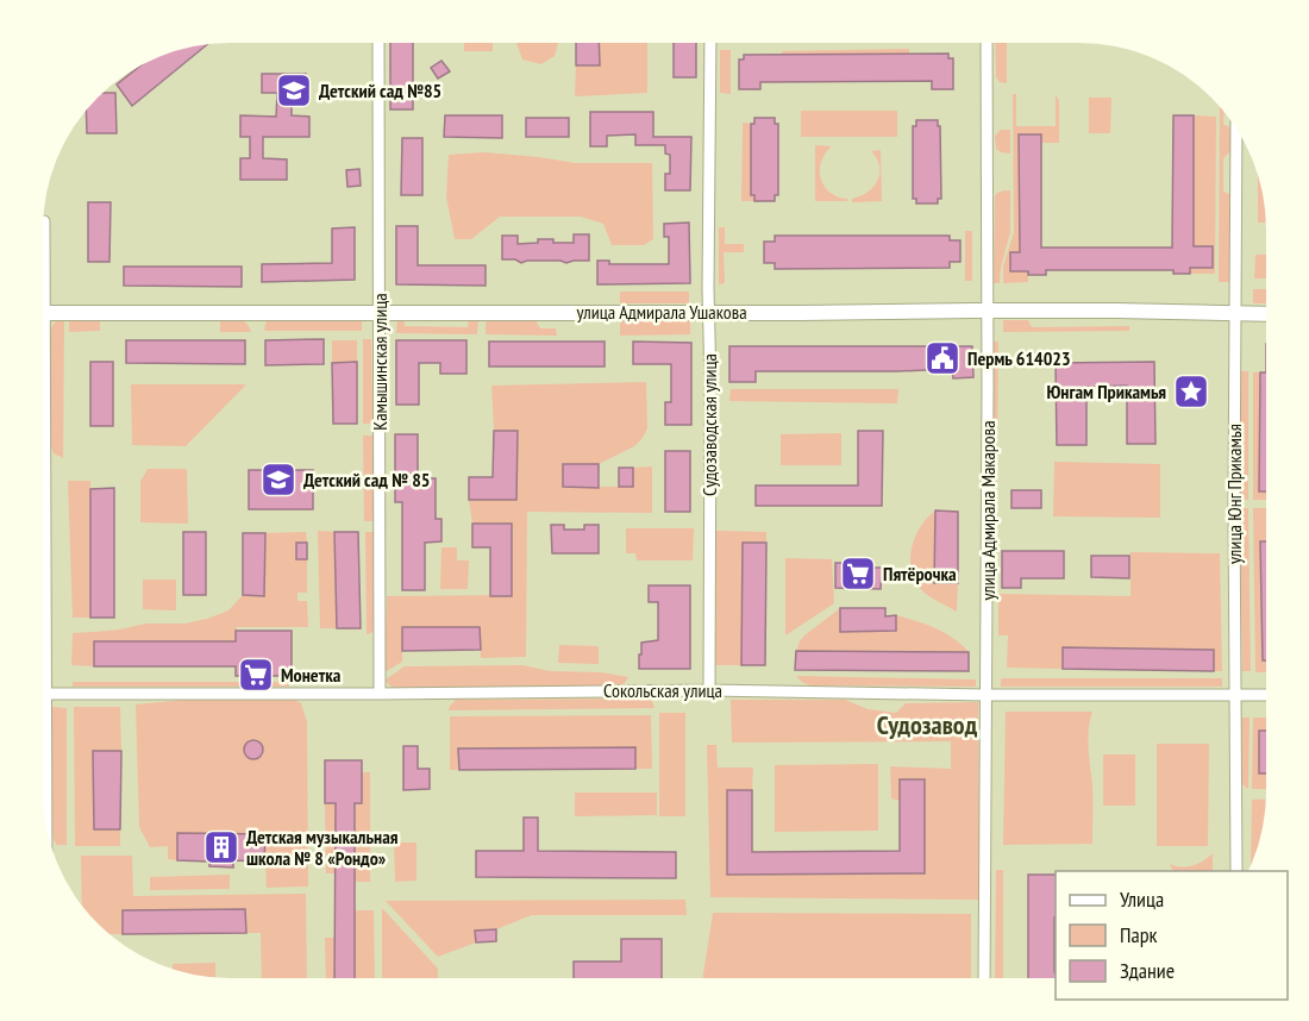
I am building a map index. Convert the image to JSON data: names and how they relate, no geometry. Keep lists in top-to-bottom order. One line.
{"streets":{"street":["улица Адмирала Ушакова","Камышинская улица","Судозаводская улица","улица Юнг Прикамья","улица Адмирала Макарова","Сокольская улица"]},"crossings":[["улица Адмирала Ушакова","Камышинская улица"],["улица Адмирала Ушакова","Судозаводская улица"],["улица Адмирала Ушакова","улица Юнг Прикамья"],["улица Адмирала Ушакова","улица Адмирала Макарова"],["Камышинская улица","Сокольская улица"],["Судозаводская улица","Сокольская улица"],["улица Юнг Прикамья","Сокольская улица"],["улица Адмирала Макарова","Сокольская улица"]],"districts":["Судозавод"],"places":{"school or university":["Детский сад №85","Детский сад № 85"],"public building":["Пермь 614023"],"place":["Юнгам Прикамья"],"supermarket":["Пятёрочка","Монетка"],"building":["Детская музыкальная школа № 8 «Рондо»"]},"legend":["Улица","Парк","Здание"]}
